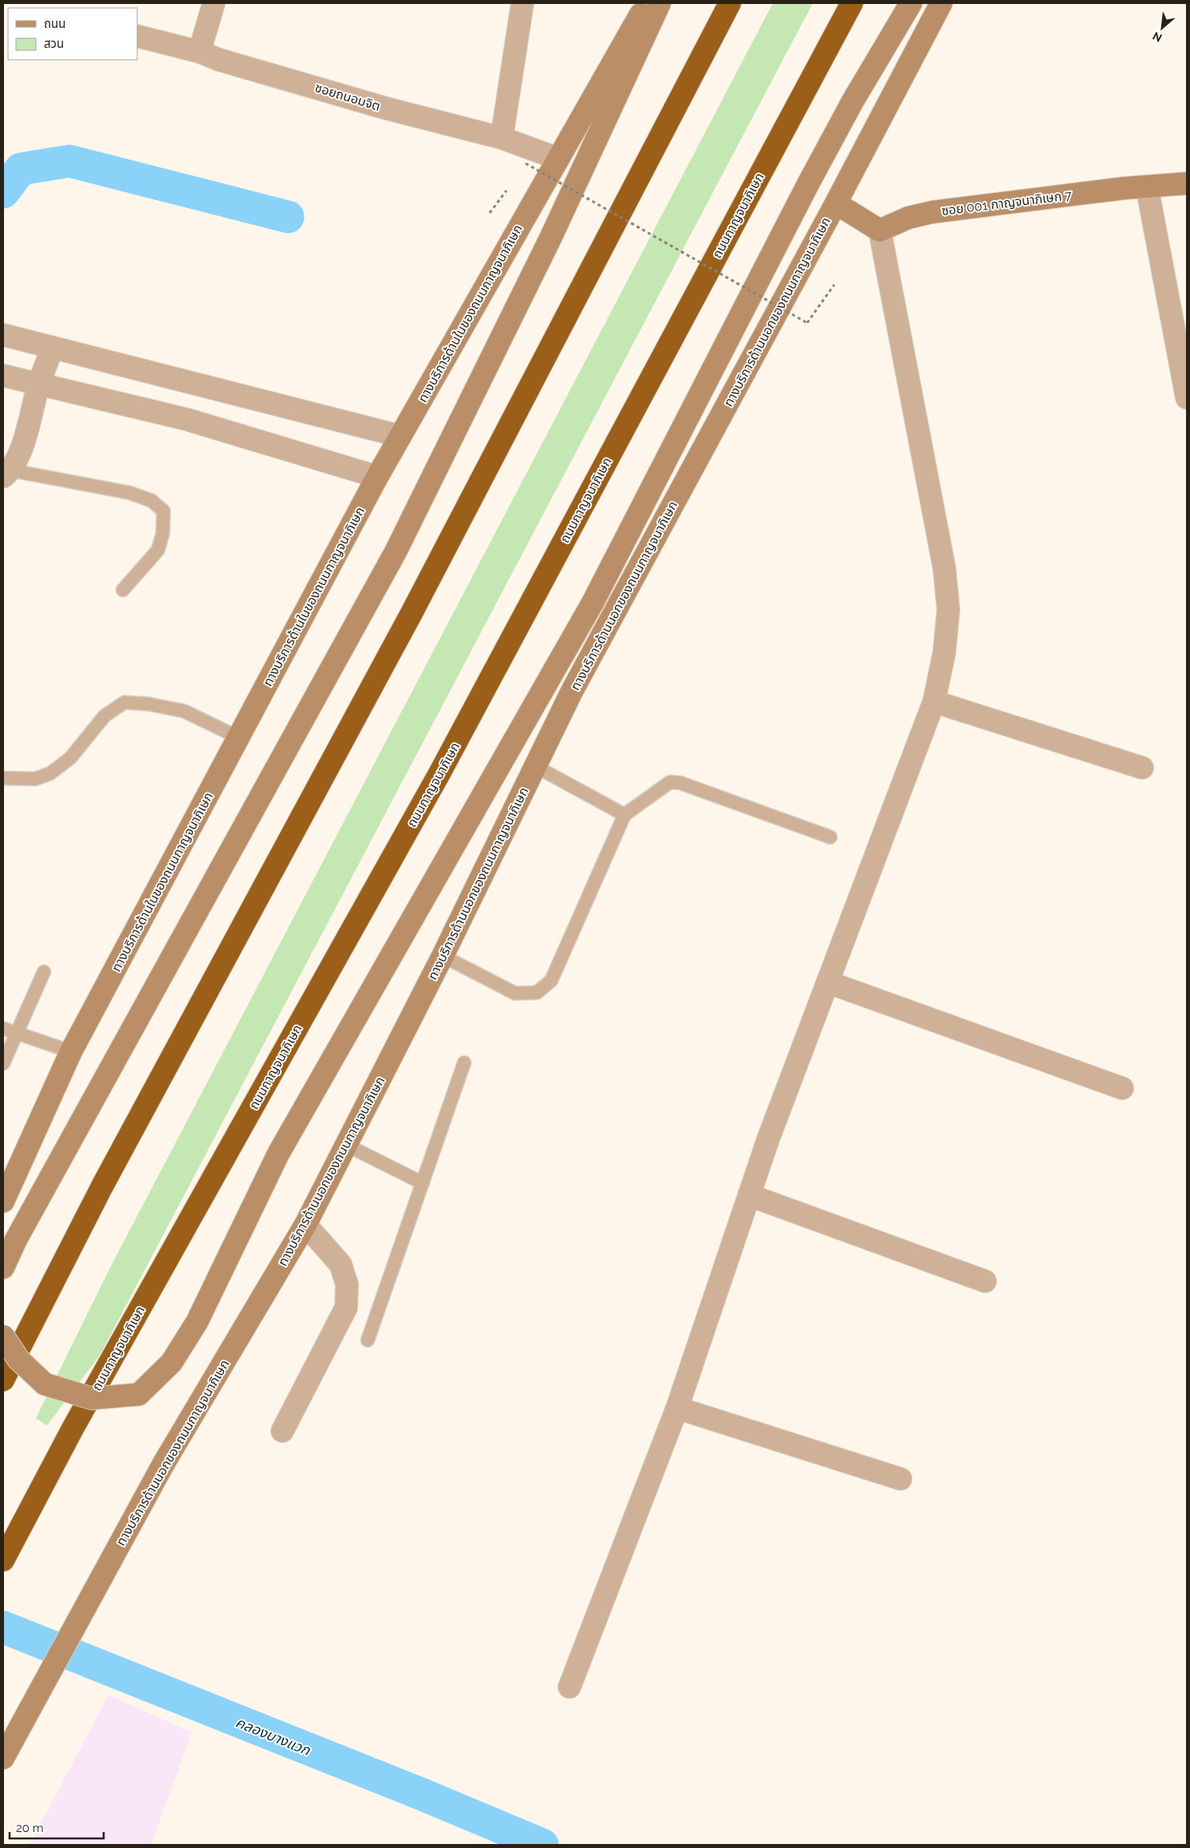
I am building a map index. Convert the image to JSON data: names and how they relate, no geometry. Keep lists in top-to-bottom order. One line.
{"streets":{"highway":["ถนนกาญจนาภิเษก"],"main road":["ซอย 001 กาญจนาภิเษก 7","ทางบริการด้านนอกของถนนกาญจนาภิเษก","ทางบริการด้านในของถนนกาญจนาภิเษก"],"street":["ซอยถนอมจิต"]},"crossings":[["ซอยถนอมจิต","ทางบริการด้านในของถนนกาญจนาภิเษก"]],"water":["คลองบางแวก"],"legend":["ถนน","สวน"],"scale_bar":"20 m","north":"bottom left"}
